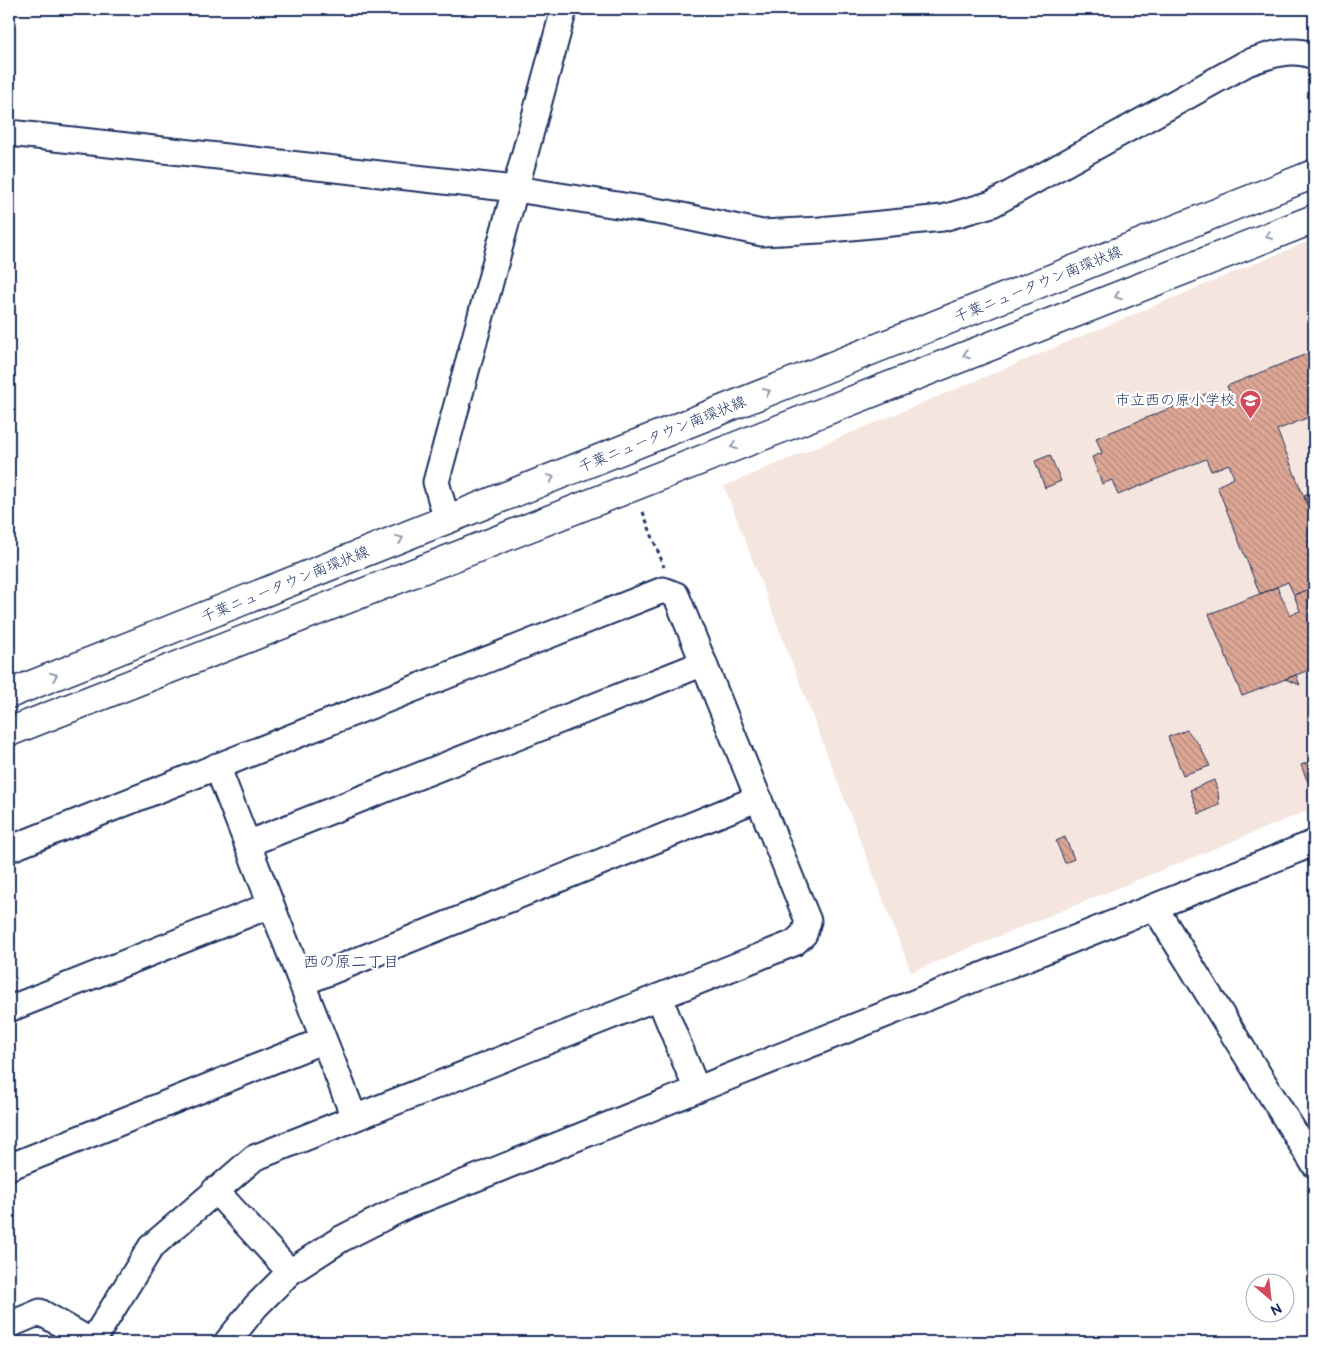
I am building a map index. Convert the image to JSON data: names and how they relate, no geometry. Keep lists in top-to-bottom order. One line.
{"streets":{"main road":["千葉ニュータウン南環状線"]},"districts":["西の原二丁目"],"places":{"school or university":["市立西の原小学校"]},"north":"bottom right"}
